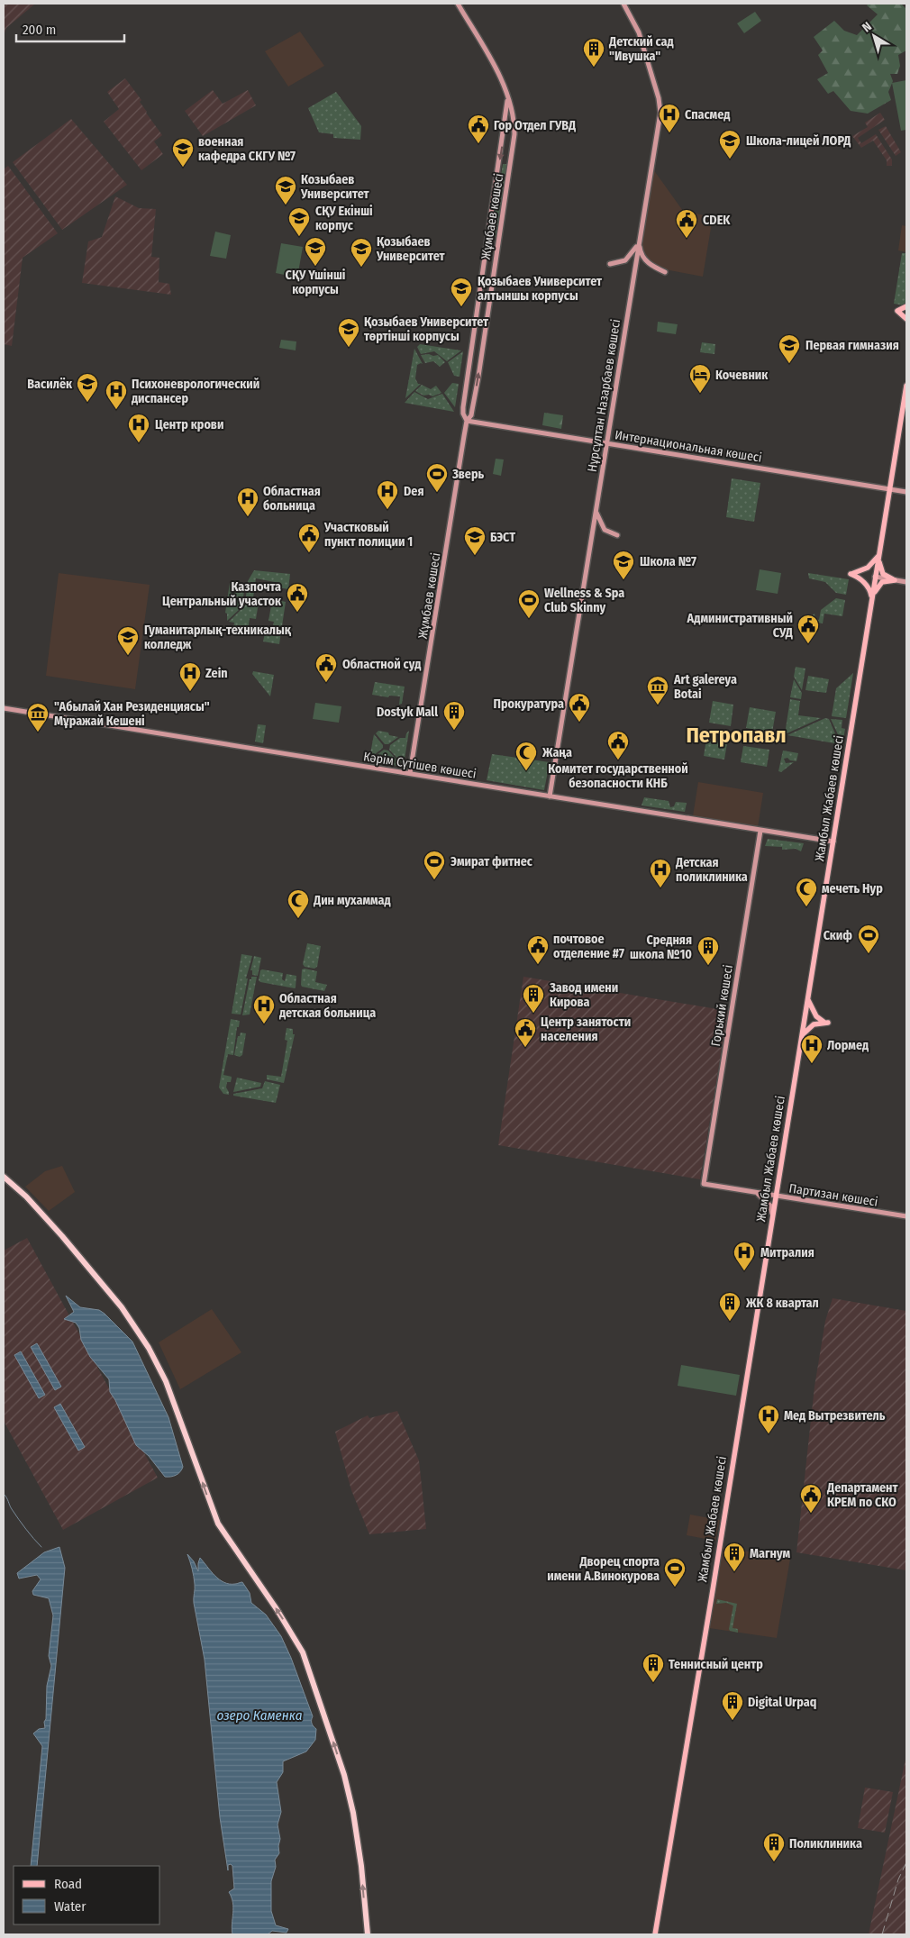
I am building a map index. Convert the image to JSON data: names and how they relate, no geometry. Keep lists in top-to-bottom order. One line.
{"streets":{"main road":["Жұмбаев көшесі","Нұрсұлтан Назарбаев көшесі","Интернациональная көшесі","Кәрім Сүтішев көшесі","Жамбыл Жабаев көшесі","Горький көшесі","Партизан көшесі"]},"crossings":[["Жұмбаев көшесі","Интернациональная көшесі"],["Жұмбаев көшесі","Кәрім Сүтішев көшесі"],["Нұрсұлтан Назарбаев көшесі","Интернациональная көшесі"],["Нұрсұлтан Назарбаев көшесі","Кәрім Сүтішев көшесі"],["Интернациональная көшесі","Жамбыл Жабаев көшесі"],["Кәрім Сүтішев көшесі","Жамбыл Жабаев көшесі"],["Кәрім Сүтішев көшесі","Горький көшесі"],["Жамбыл Жабаев көшесі","Партизан көшесі"],["Горький көшесі","Партизан көшесі"]],"districts":["Петропавл"],"water":["озеро Каменка"],"places":{"building":["Детский сад \"Ивушка\"","Dostyk Mall","Средняя школа №10","Завод имени Кирова","ЖК 8 квартал","Магнум","Теннисный центр","Digital Urpaq","Поликлиника"],"hospital":["Спасмед","Психоневрологический диспансер","Центр крови","Deя","Областная больница","Zein","Детская поликлиника","Областная детская больница","Лормед","Митралия","Мед Вытрезвитель"],"public building":["Гор Отдел ГУВД","CDEK","Участковый пункт полиции 1","Казпочта Центральный участок","Административный СУД","Областной суд","Прокуратура","Комитет государственной безопасности КНБ","почтовое отделение #7","Центр занятости населения","Департамент КРЕМ по СКО"],"school or university":["Школа-лицей ЛОРД","военная кафедра СКГУ №7","Козыбаев Университет","СҚУ Екінші корпус","СҚУ Үшінші корпусы","Қозыбаев Университет","Қозыбаев Университет алтыншы корпусы","Қозыбаев Университет төртінші корпусы","Первая гимназия","Василёк","БЭСТ","Школа №7","Гуманитарлық-техникалық колледж"],"hotel":["Кочевник"],"sports":["Зверь","Wellness & Spa Club Skinny","Эмират фитнес","Скиф","Дворец спорта имени А.Винокурова"],"museum":["Art galereya Botai","\"Абылай Хан Резиденциясы\" Мұражай Кешені"],"mosque":["Жаңа","мечеть Нур","Дин мухаммад"]},"legend":["Road","Water"],"scale_bar":"200 m","north":"top left"}
